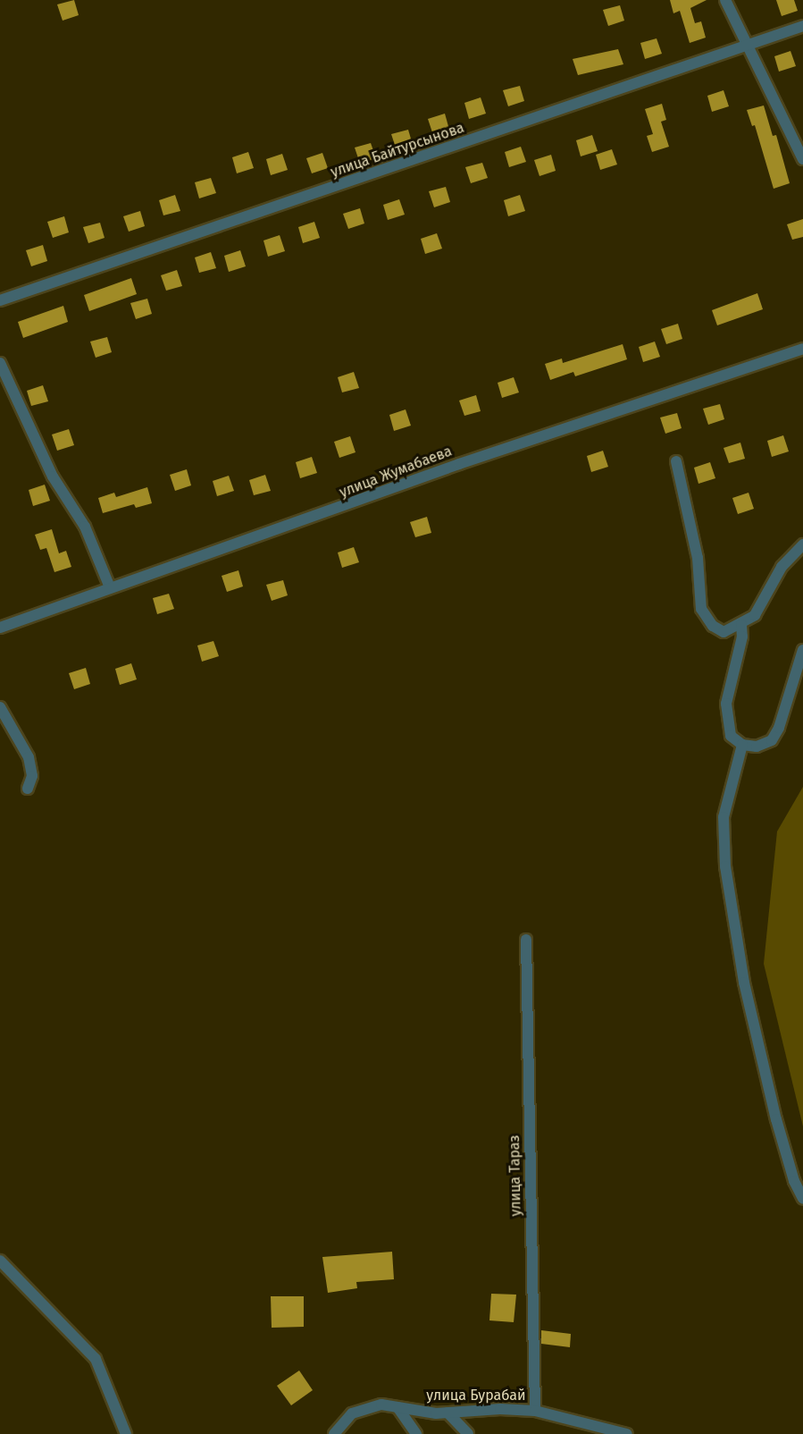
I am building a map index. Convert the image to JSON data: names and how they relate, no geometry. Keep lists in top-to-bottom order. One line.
{"streets":{"street":["улица Байтурсынова","улица Жумабаева","улица Тараз","улица Бурабай"]},"crossings":[["улица Тараз","улица Бурабай"]]}
